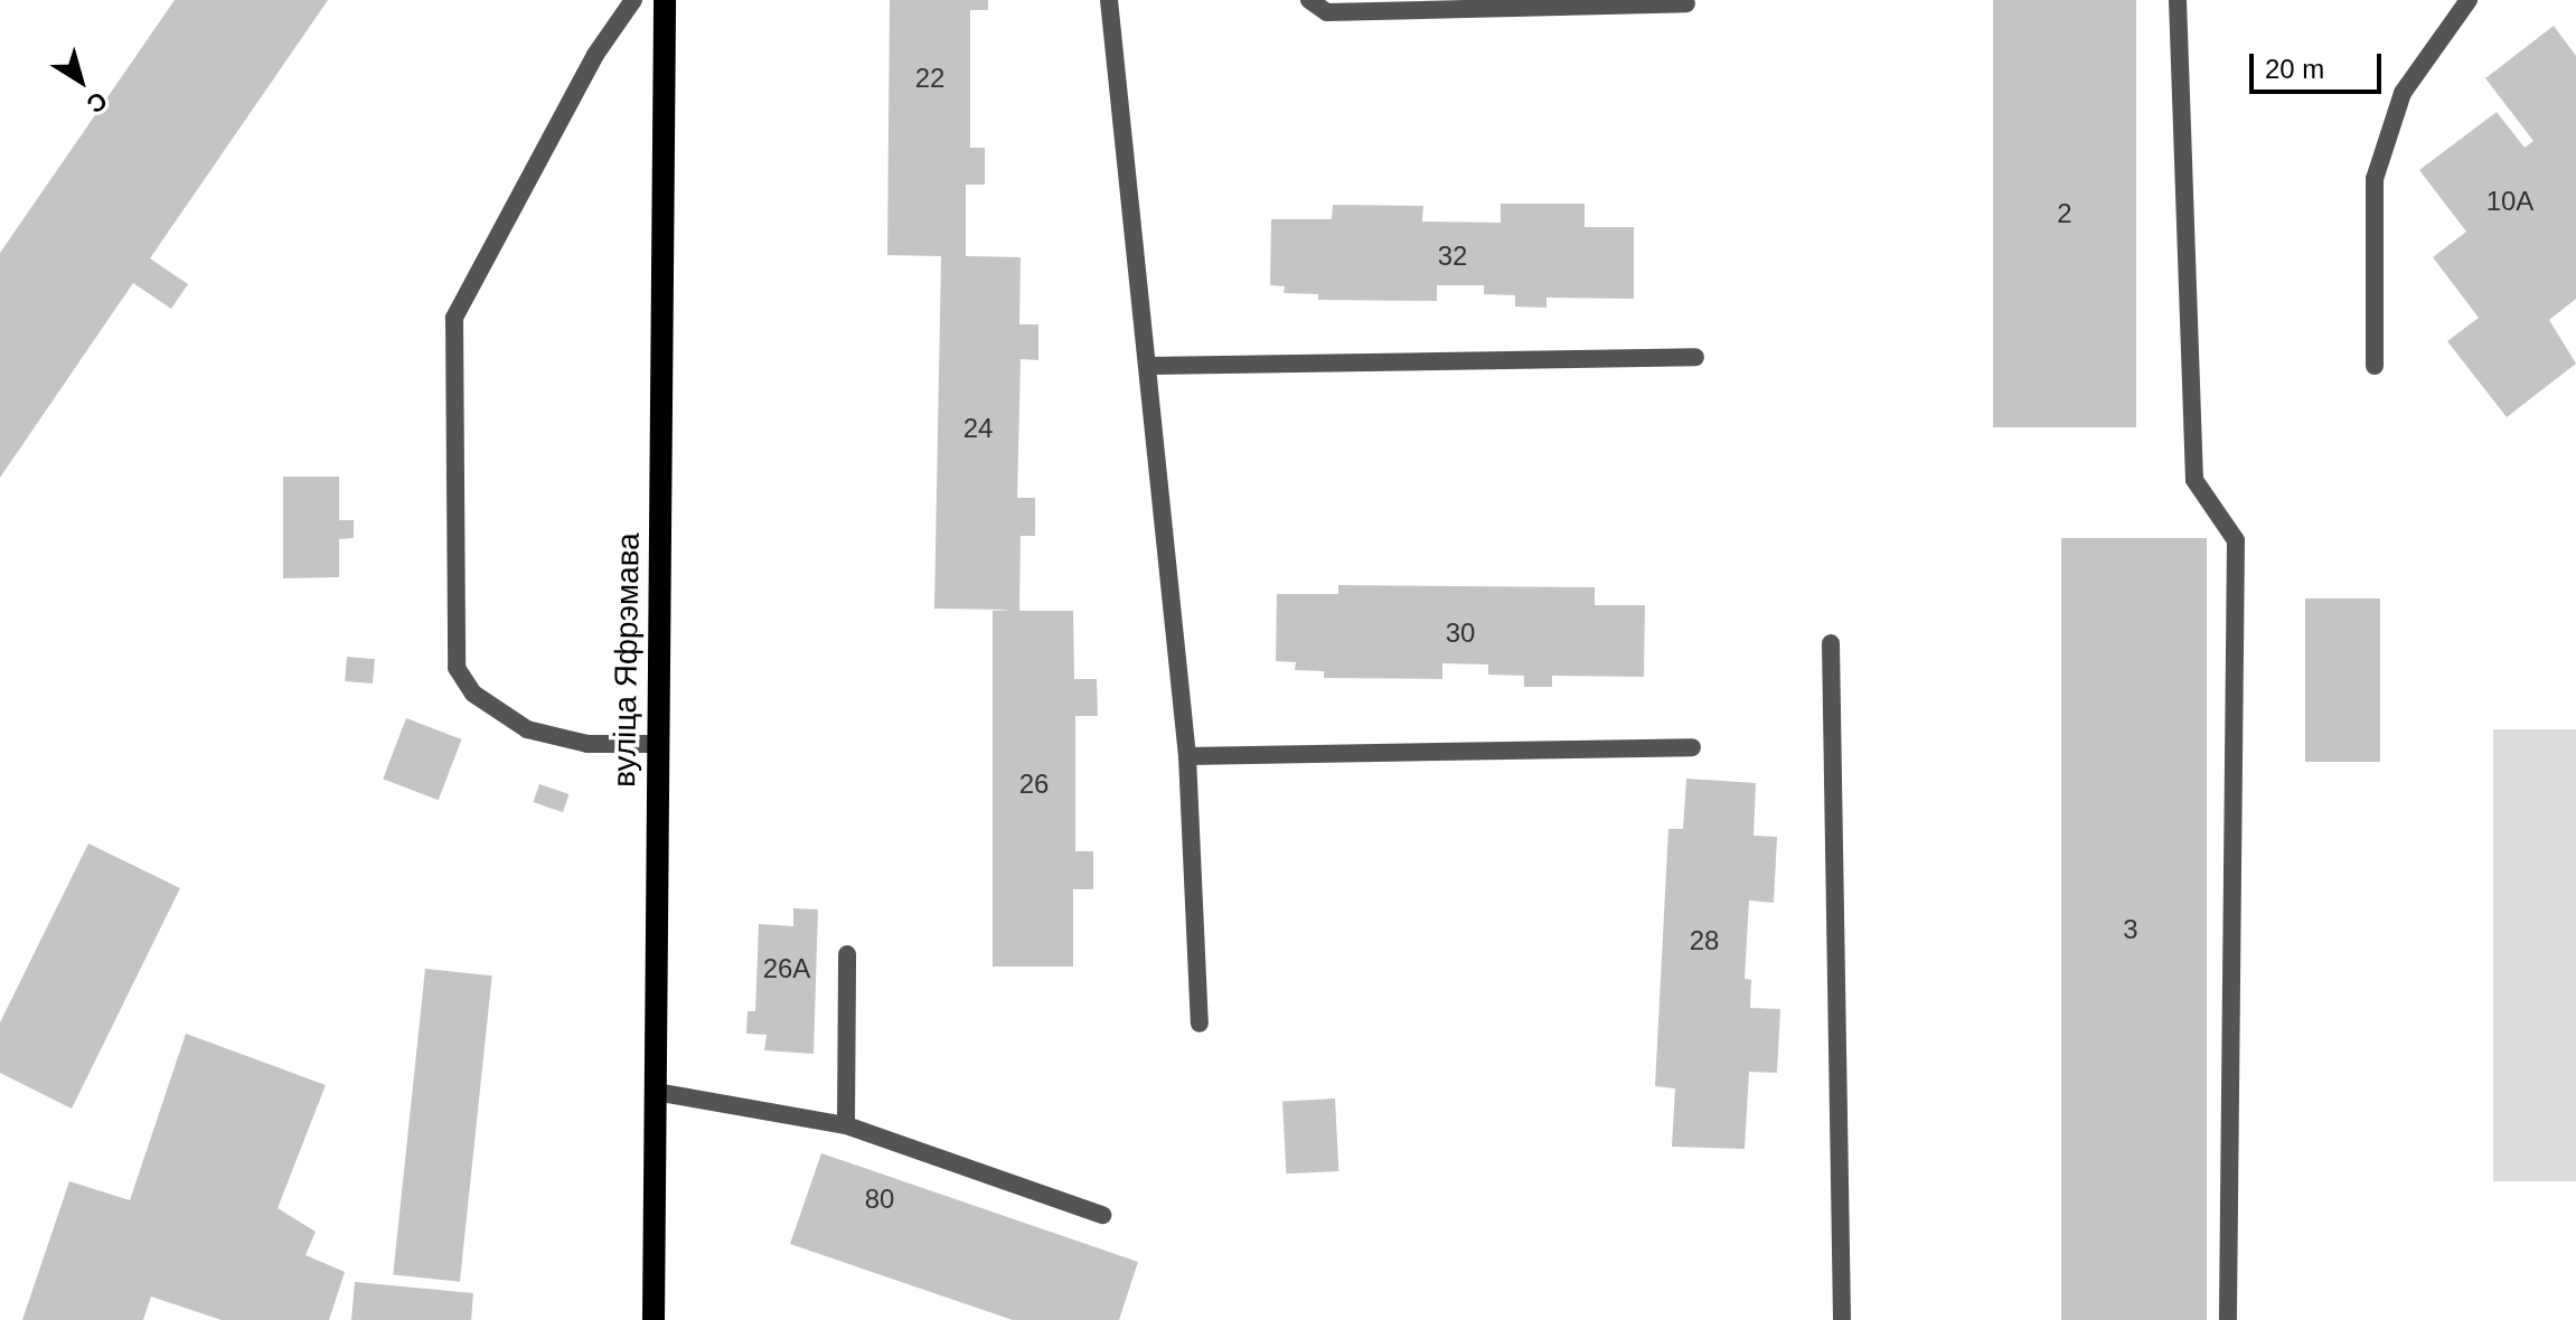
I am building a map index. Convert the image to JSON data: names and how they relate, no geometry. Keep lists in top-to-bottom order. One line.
{"streets":{"main road":["вуліца Яфрэмава"]},"house_numbers":["22","10А","2","32","24","30","26","3","28","26А","80"],"scale_bar":"20 m","north":"bottom right"}
